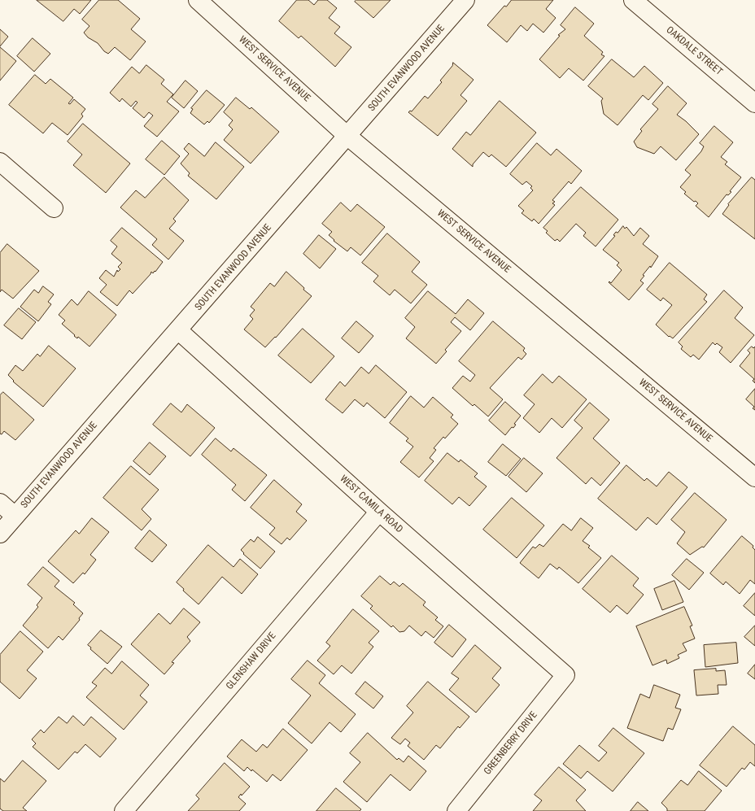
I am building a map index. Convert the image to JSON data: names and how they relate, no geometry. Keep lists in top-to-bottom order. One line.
{"streets":{"street":["OAKDALE STREET","SOUTH EVANWOOD AVENUE","WEST SERVICE AVENUE","WEST CAMILA ROAD","GLENSHAW DRIVE","GREENBERRY DRIVE"]},"crossings":[["SOUTH EVANWOOD AVENUE","WEST SERVICE AVENUE"],["SOUTH EVANWOOD AVENUE","WEST CAMILA ROAD"],["WEST CAMILA ROAD","GLENSHAW DRIVE"],["WEST CAMILA ROAD","GREENBERRY DRIVE"]]}
